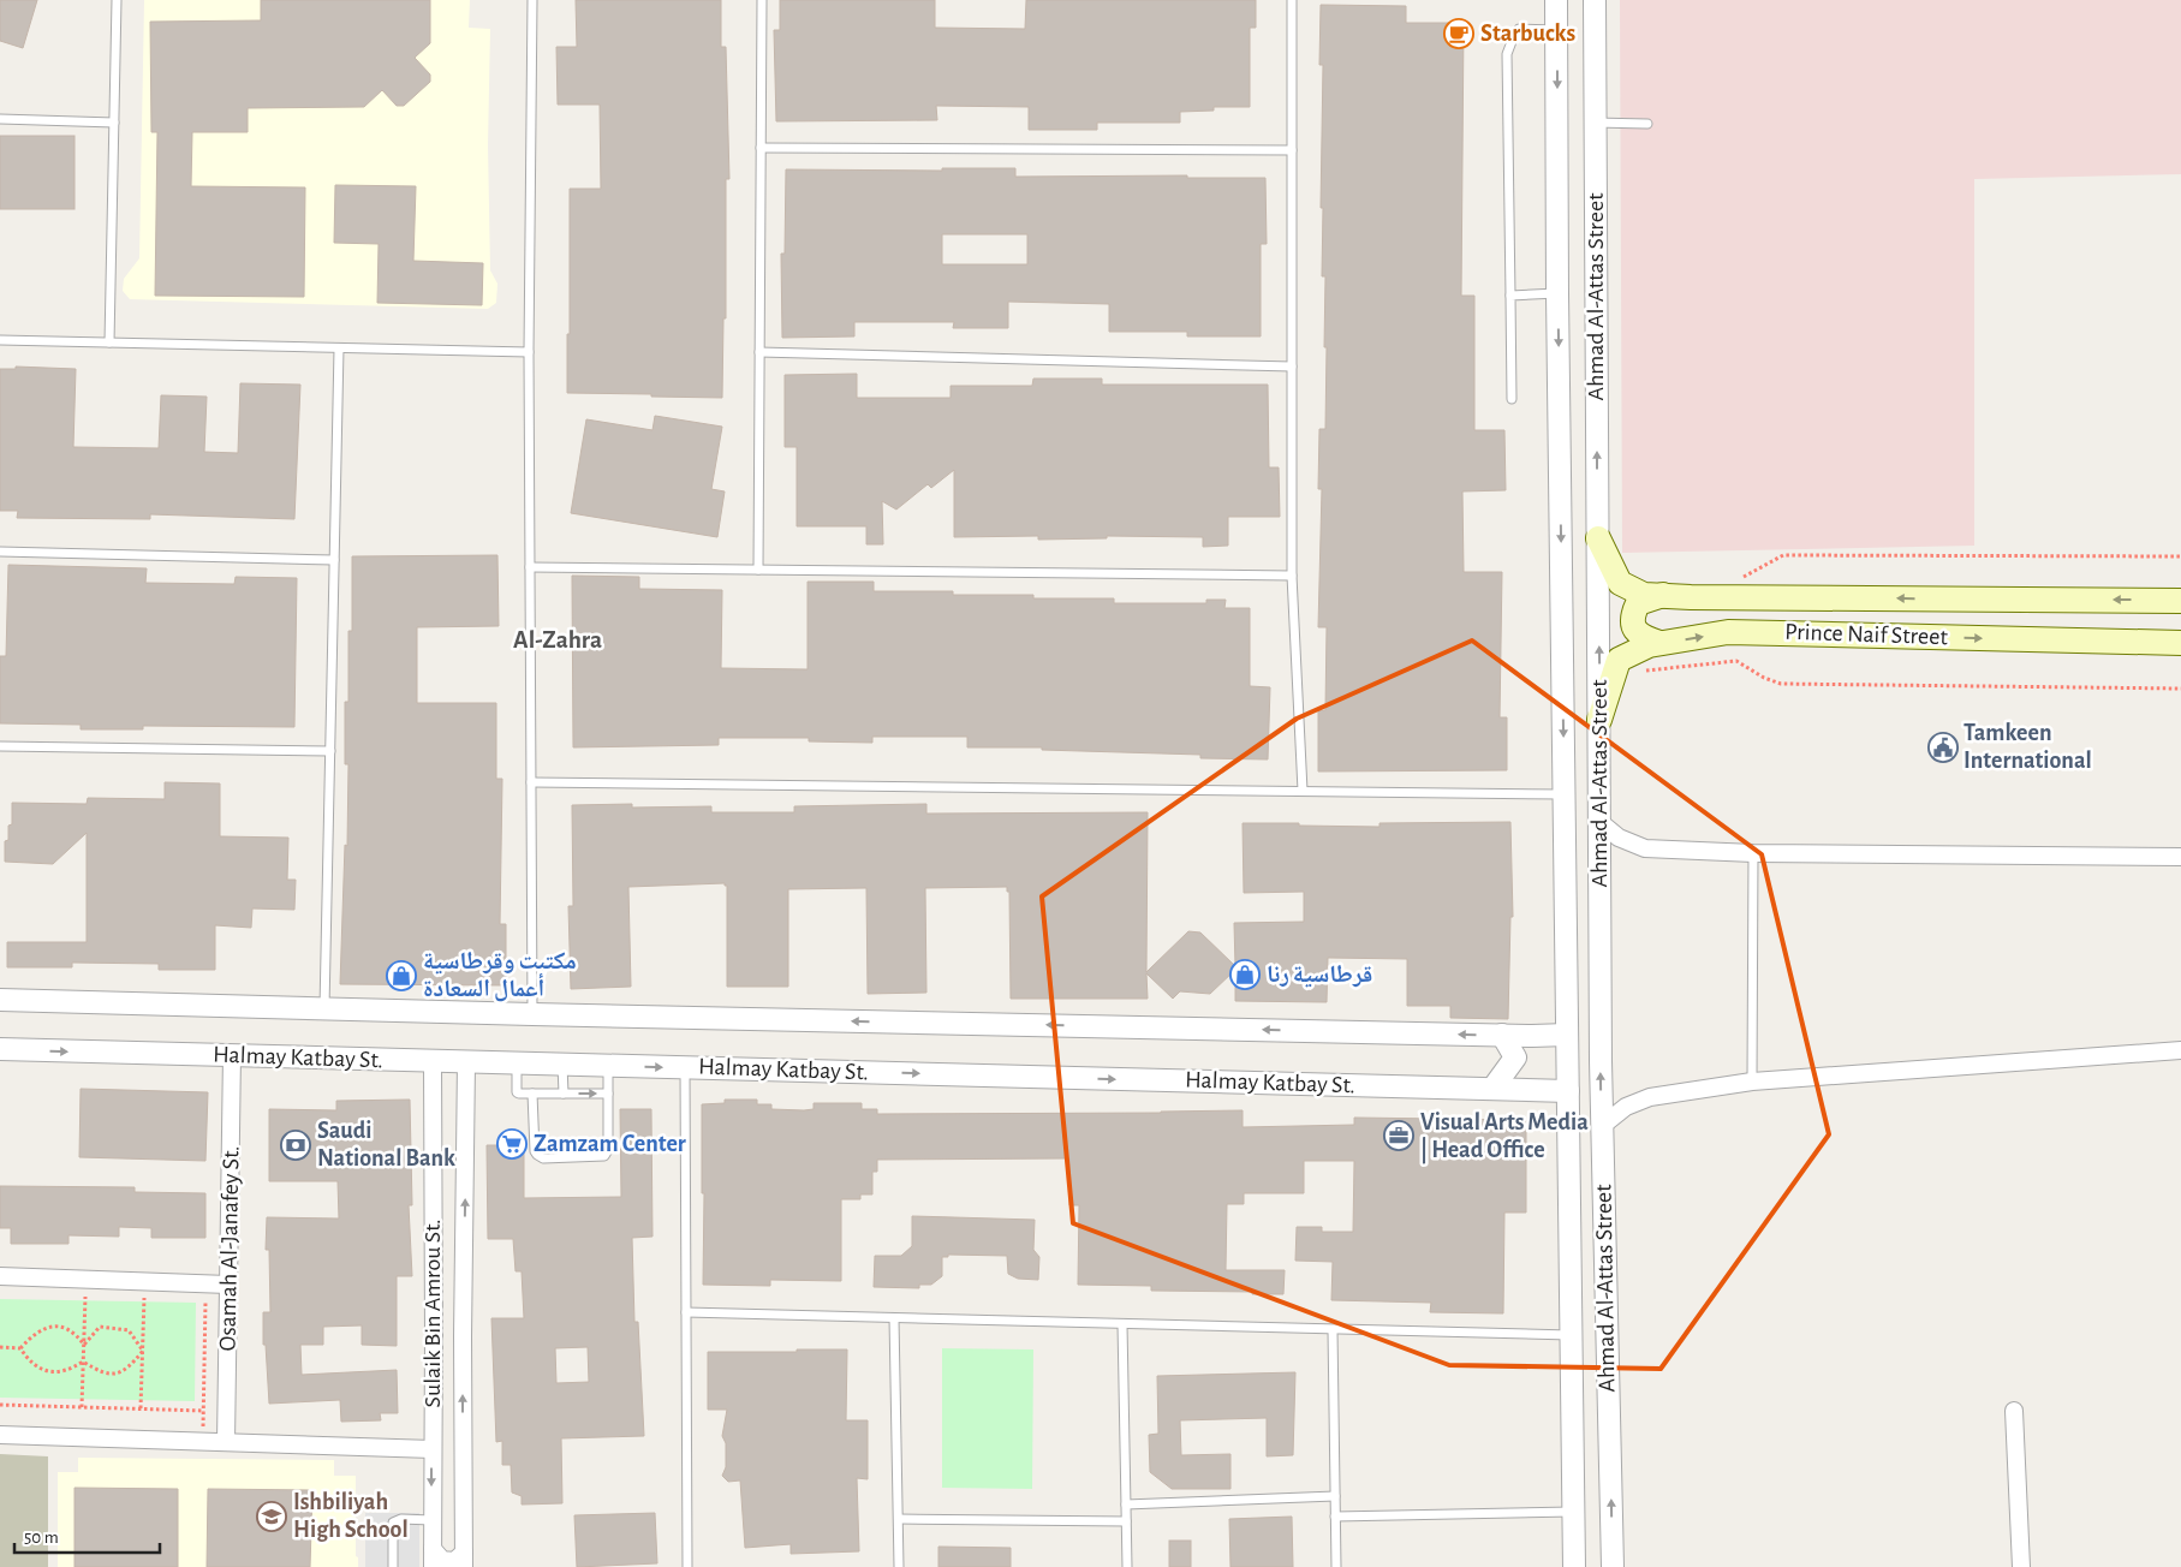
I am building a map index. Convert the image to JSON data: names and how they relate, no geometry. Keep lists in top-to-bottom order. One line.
{"streets":{"main road":["Prince Naif Street"],"street":["Ahmad Al-Attas Street","Halmay Katbay St.","Osamah Al-Janafey St.","Sulaik Bin Amrou St."]},"crossings":[["Ahmad Al-Attas Street","Prince Naif Street"],["Ahmad Al-Attas Street","Halmay Katbay St."],["Halmay Katbay St.","Osamah Al-Janafey St."],["Halmay Katbay St.","Sulaik Bin Amrou St."]],"districts":["Al-Zahra"],"places":{"cafe":["Starbucks"],"public building":["Tamkeen International"],"shop":["قرطاسية رنا","مكتبت وقرطاسية أعمال السعادة"],"office":["Visual Arts Media | Head Office"],"supermarket":["Zamzam Center"],"bank":["Saudi National Bank"],"school or university":["Ishbiliyah High School"]},"scale_bar":"50 m"}
